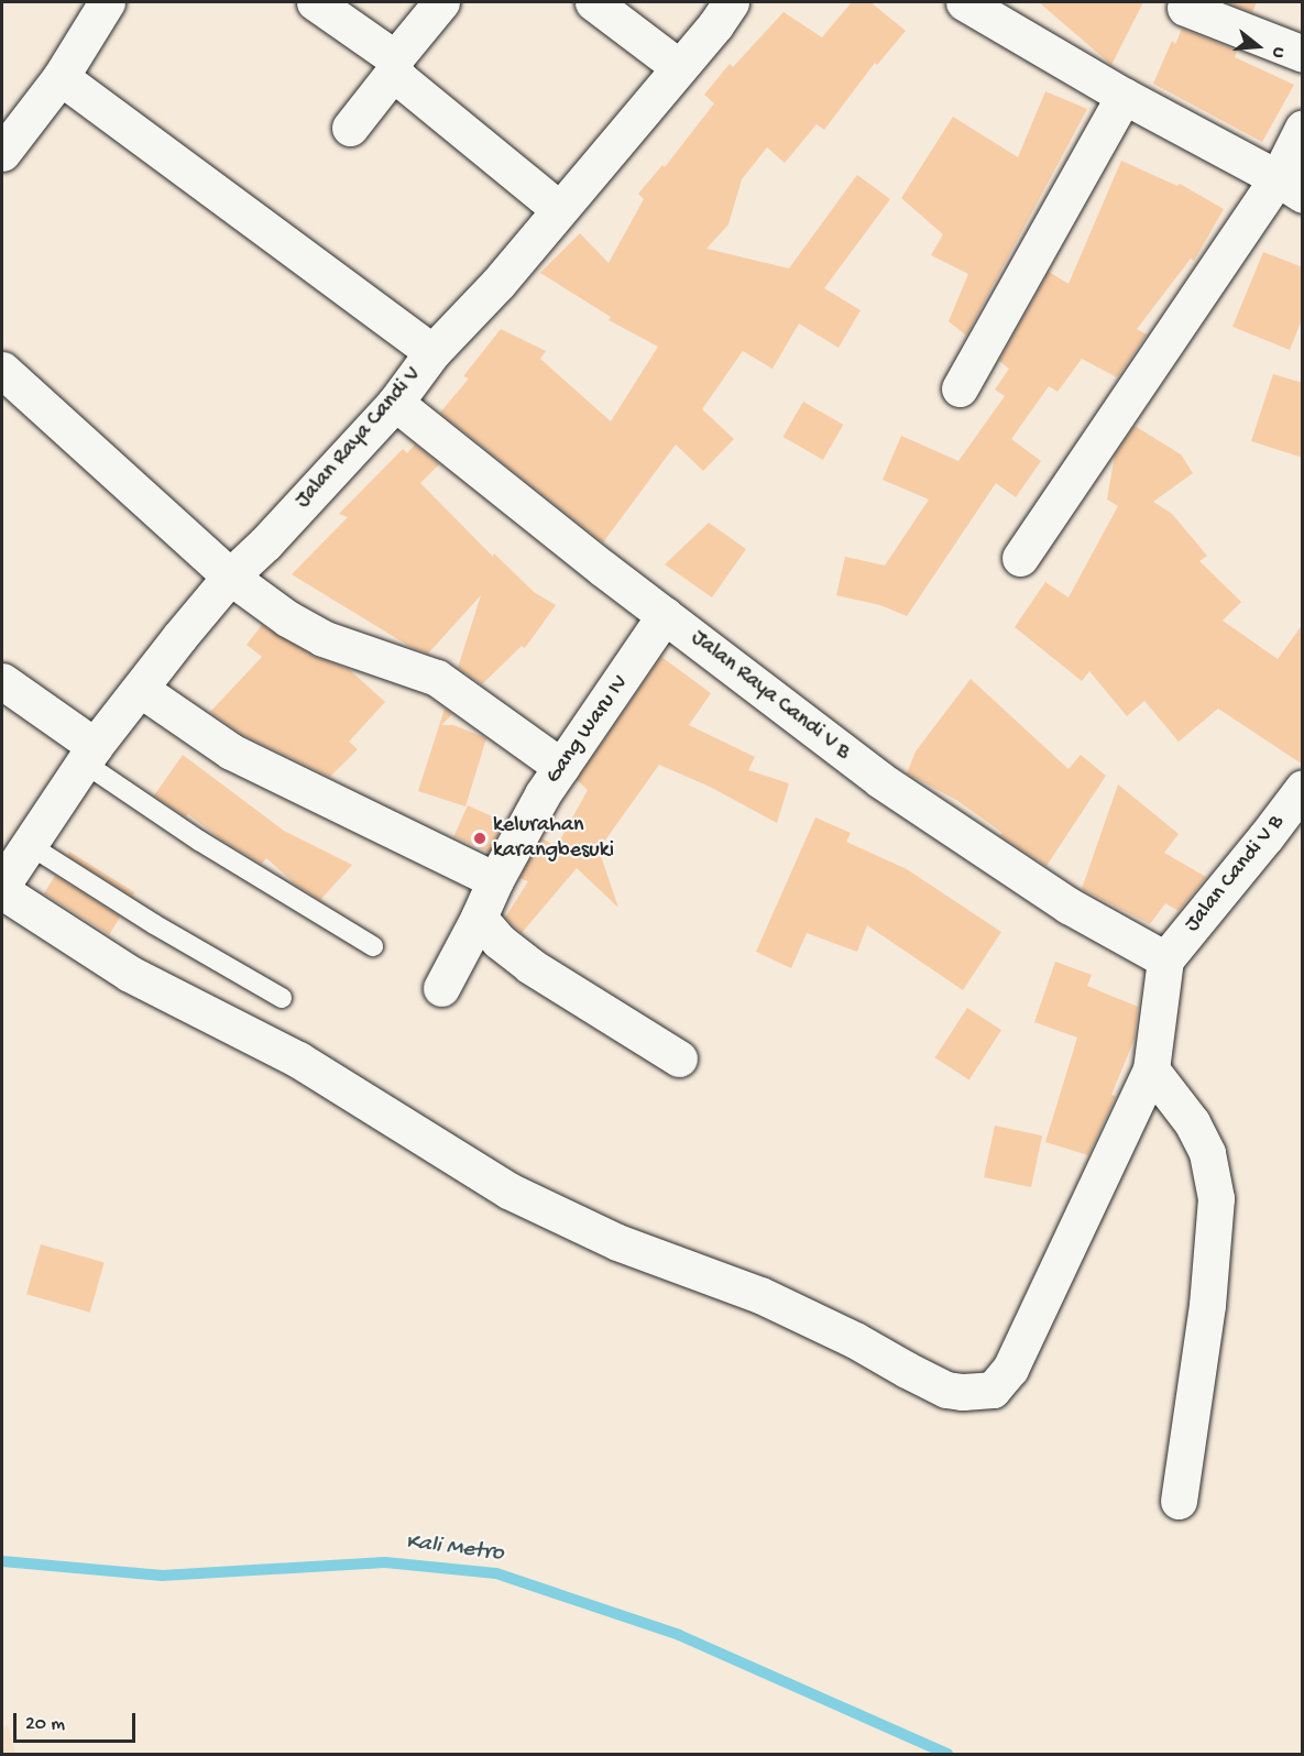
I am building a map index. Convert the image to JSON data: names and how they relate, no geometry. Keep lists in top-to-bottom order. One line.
{"streets":{"street":["Jalan Raya Candi V","Jalan Raya Candi V B","Gang Waru IV","Jalan Candi V B"]},"crossings":[["Jalan Raya Candi V","Jalan Raya Candi V B"],["Jalan Raya Candi V B","Gang Waru IV"],["Jalan Raya Candi V B","Jalan Candi V B"]],"water":["Kali Metro"],"places":["kelurahan karangbesuki"],"scale_bar":"20 m","north":"right"}
